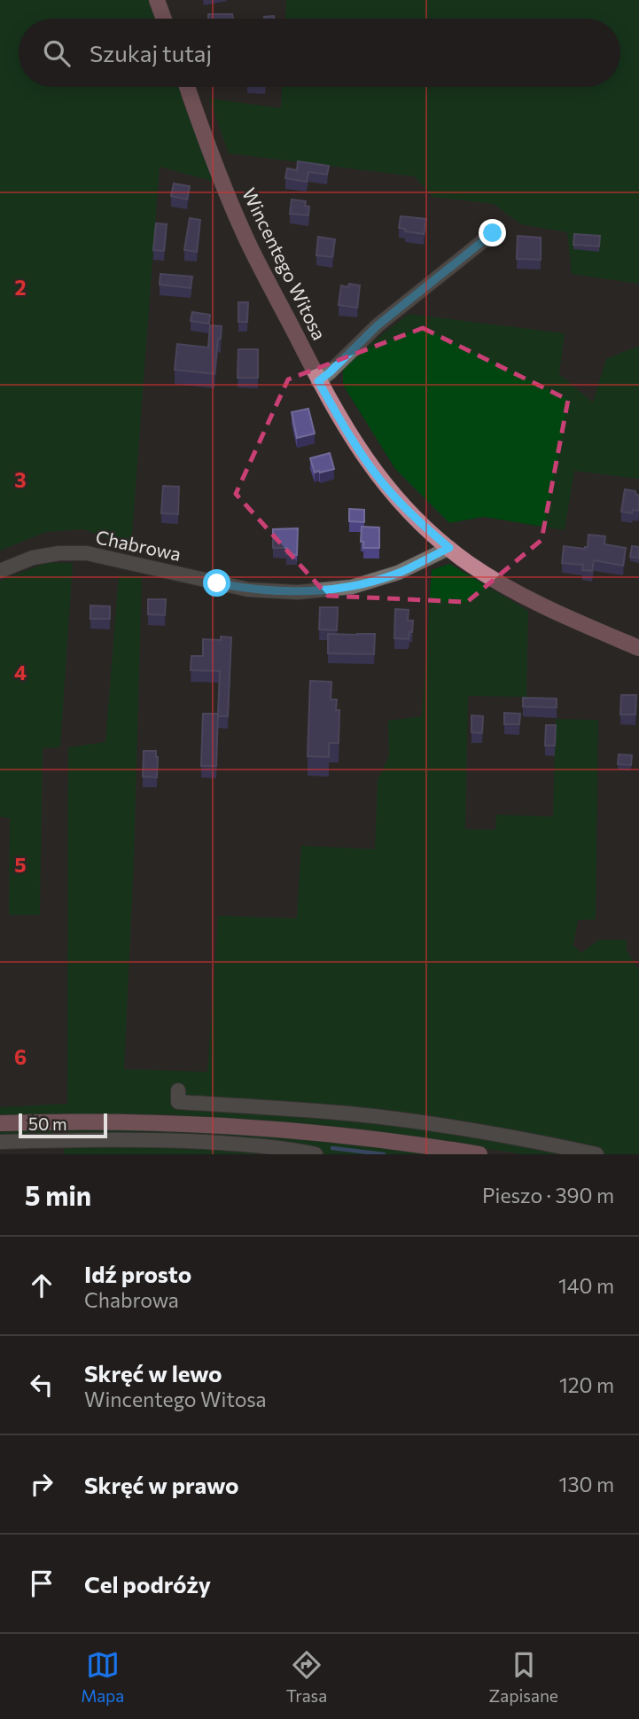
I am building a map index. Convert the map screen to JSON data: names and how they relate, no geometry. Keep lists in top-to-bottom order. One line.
{"streets":{"main road":["Wincentego Witosa"],"street":["Chabrowa"]},"crossings":[["Wincentego Witosa","Chabrowa"]],"scale_bar":"50 m","page":{"search":"Szukaj tutaj","scale":"50 m","heading":["5 min","Pieszo · 390 m"],"list":[["Idź prosto","Chabrowa","140 m"],["Skręć w lewo","Wincentego Witosa","120 m"],["Skręć w prawo","130 m"],"Cel podróży"],"nav":["Mapa","Trasa","Zapisane"]},"grid":{"rows":["2","3","4","5","6"]}}
